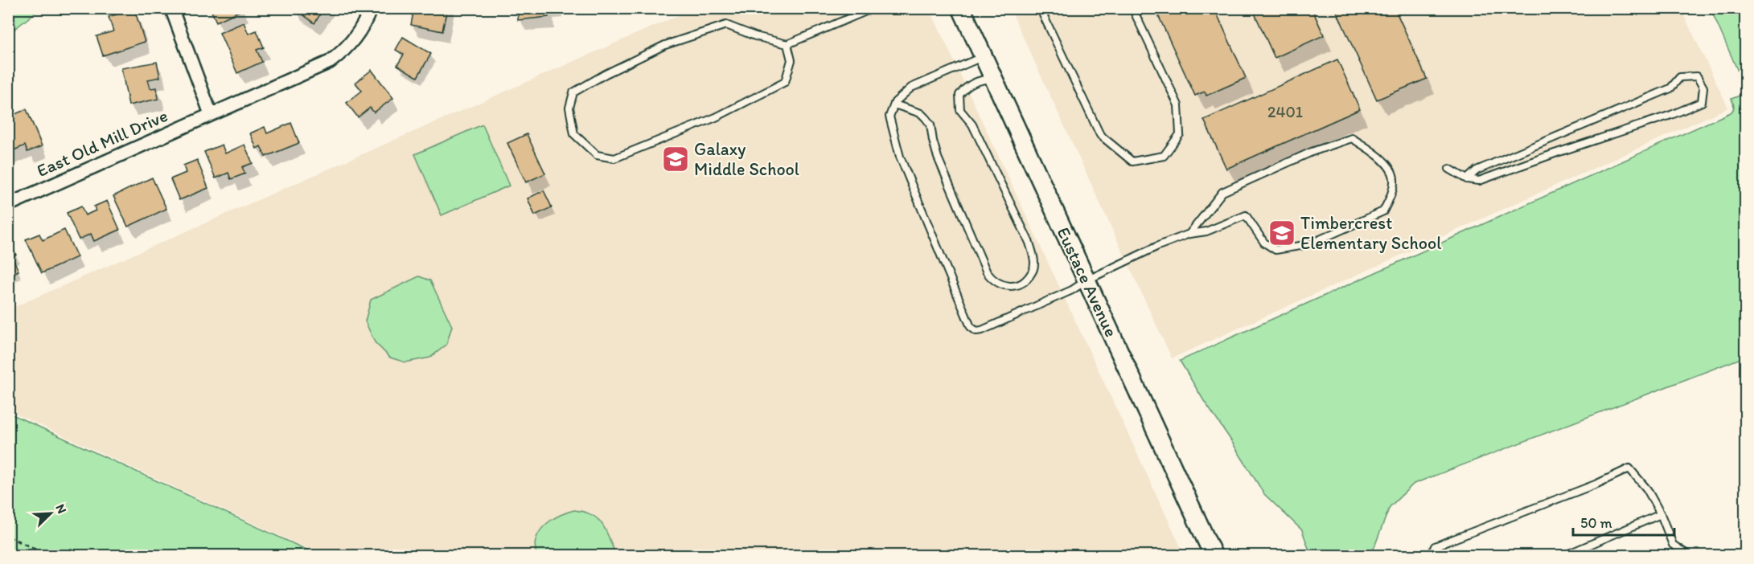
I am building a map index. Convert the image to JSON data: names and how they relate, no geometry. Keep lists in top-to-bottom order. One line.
{"streets":{"street":["East Old Mill Drive","Eustace Avenue"]},"places":{"school or university":["Galaxy Middle School","Timbercrest Elementary School"]},"house_numbers":["2401"],"scale_bar":"50 m","north":"top right"}
